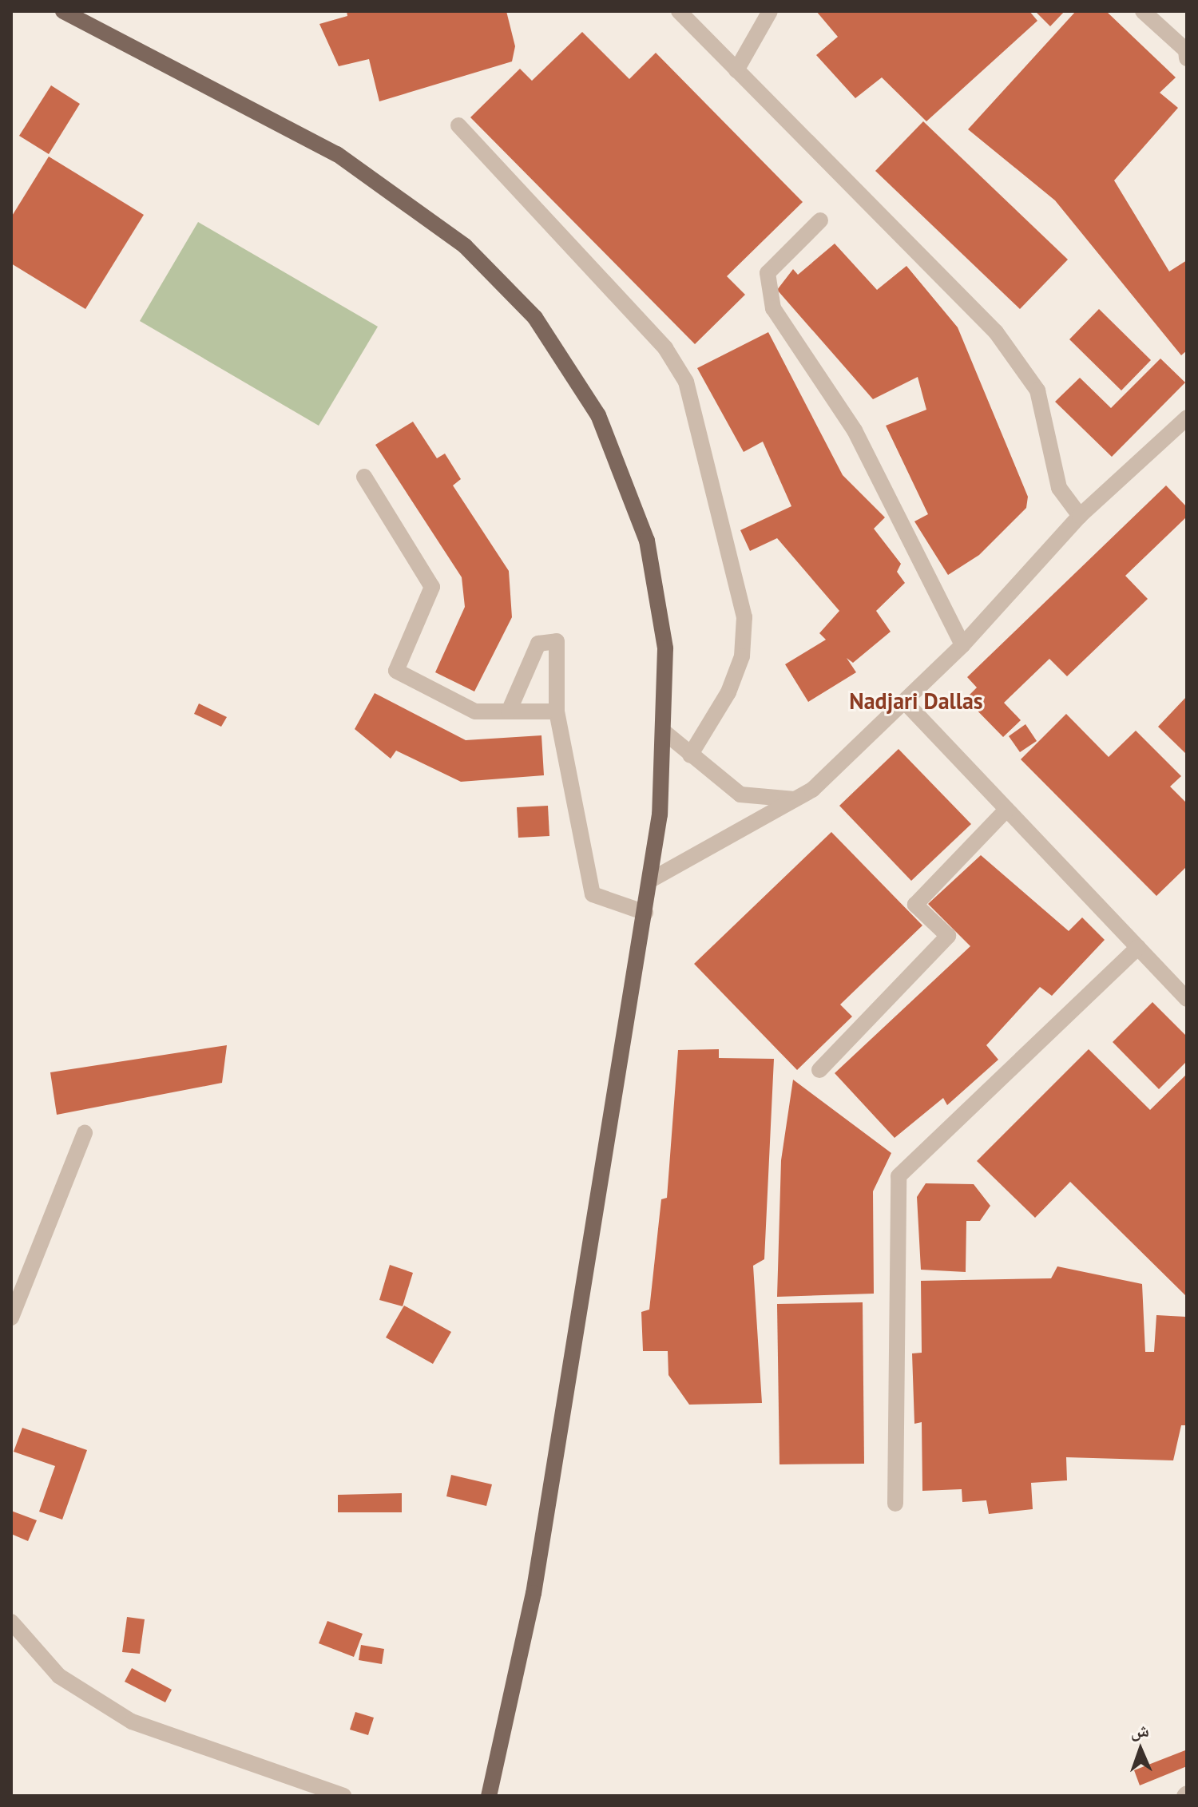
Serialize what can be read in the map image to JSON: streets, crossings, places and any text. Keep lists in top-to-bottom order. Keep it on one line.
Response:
{"districts":["Nadjari Dallas"],"north":"top"}
